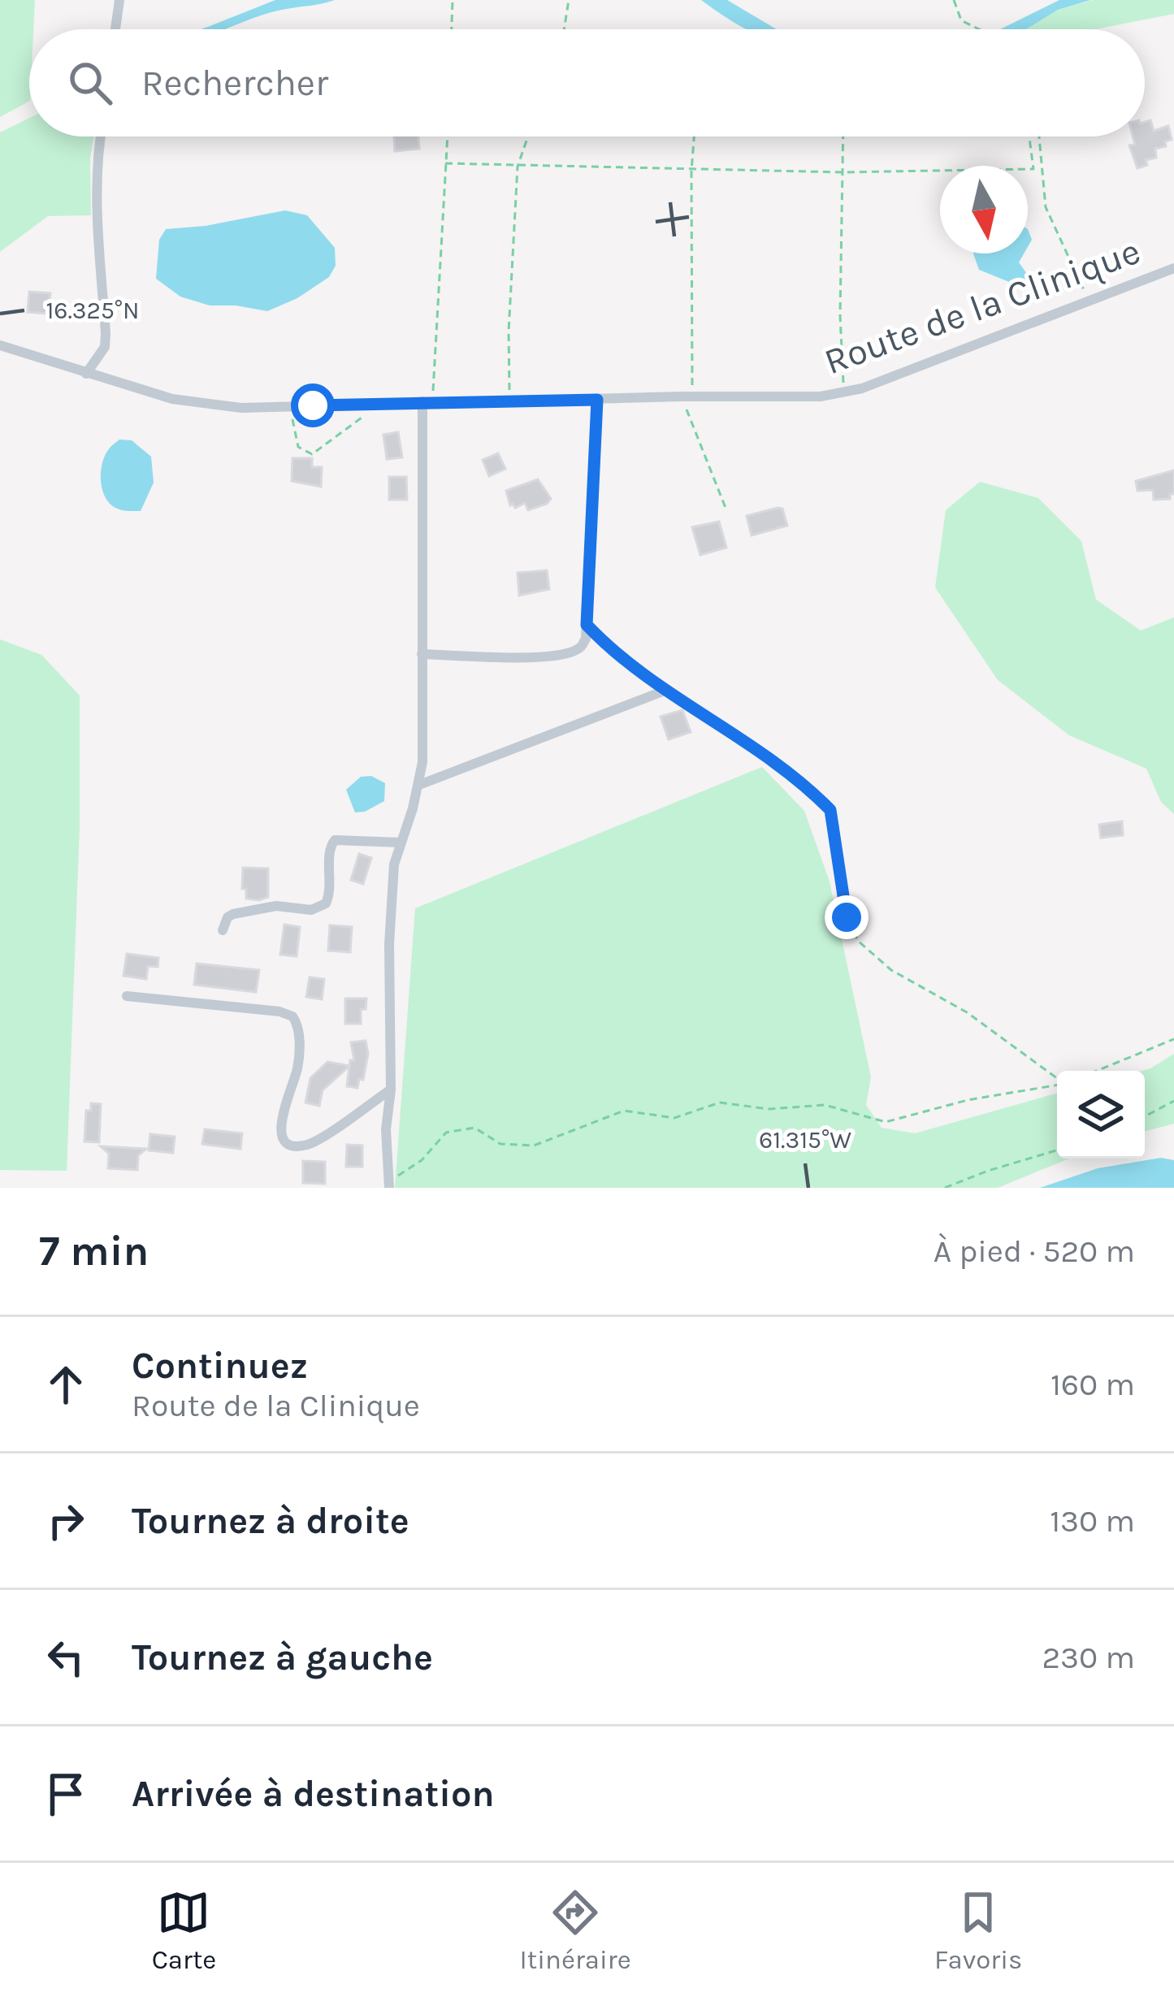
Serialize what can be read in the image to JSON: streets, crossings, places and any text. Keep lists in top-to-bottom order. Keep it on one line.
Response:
{"streets":{"street":["Route de la Clinique"]},"north":"bottom","page":{"search":"Rechercher","heading":["7 min","À pied · 520 m"],"list":[["Continuez","Route de la Clinique","160 m"],["Tournez à droite","130 m"],["Tournez à gauche","230 m"],"Arrivée à destination"],"nav":["Carte","Itinéraire","Favoris"]},"coordinates":["16.325°N","61.315°W"]}
